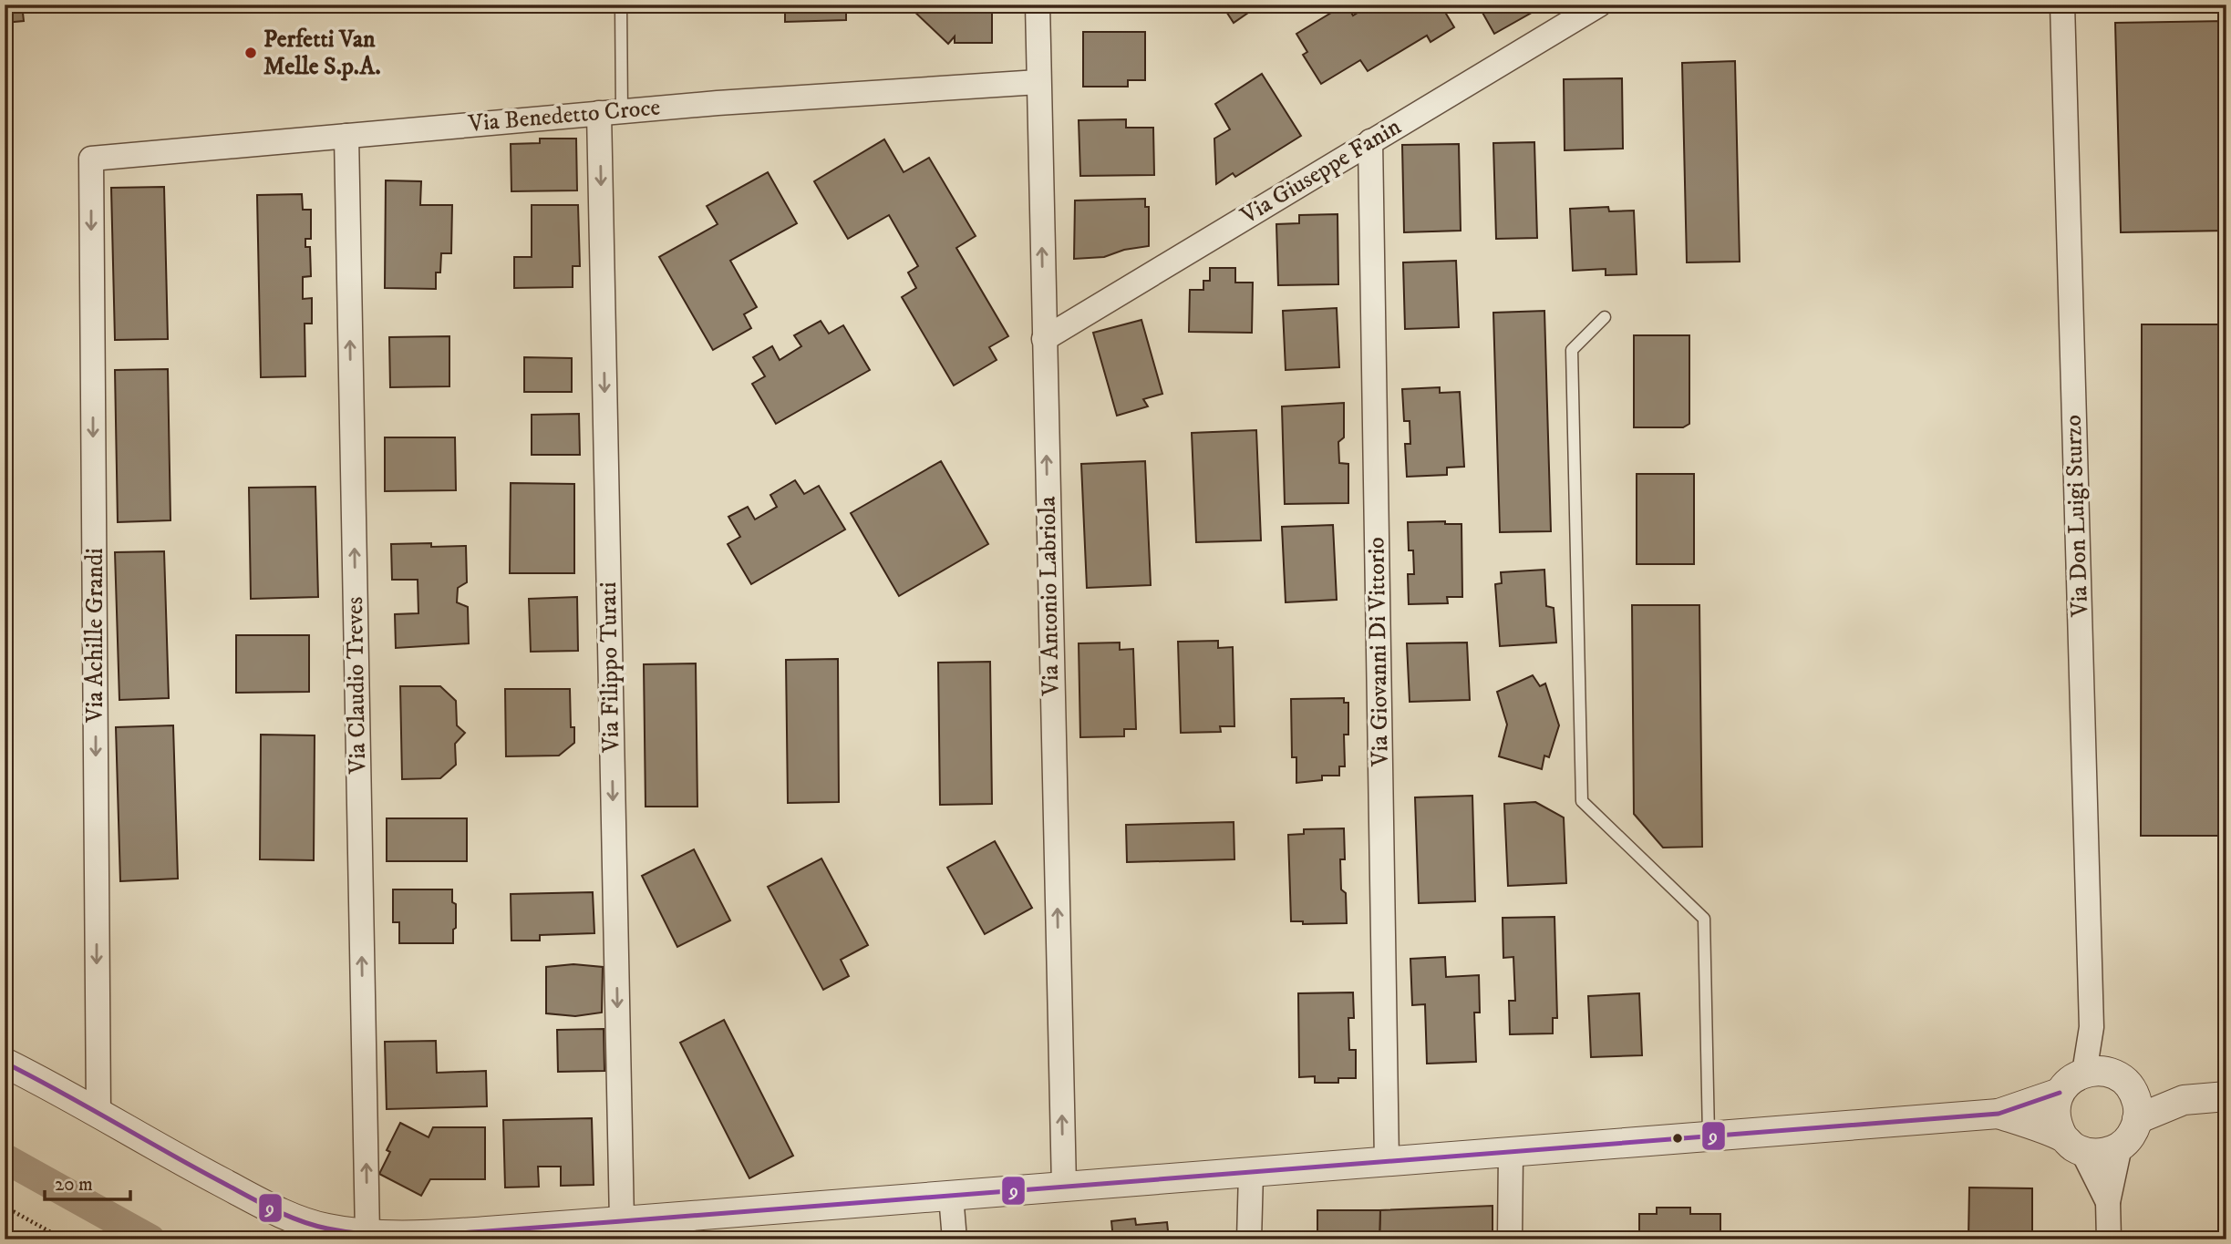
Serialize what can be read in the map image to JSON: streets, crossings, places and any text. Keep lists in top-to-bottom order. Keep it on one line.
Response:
{"streets":{"street":["Via Benedetto Croce","Via Giuseppe Fanin","Via Don Luigi Sturzo","Via Antonio Labriola","Via Achille Grandi","Via Giovanni Di Vittorio","Via Filippo Turati","Via Claudio Treves"]},"crossings":[["Via Benedetto Croce","Via Antonio Labriola"],["Via Benedetto Croce","Via Achille Grandi"],["Via Benedetto Croce","Via Filippo Turati"],["Via Benedetto Croce","Via Claudio Treves"],["Via Giuseppe Fanin","Via Antonio Labriola"],["Via Giuseppe Fanin","Via Giovanni Di Vittorio"]],"one_way":["Via Antonio Labriola","Via Achille Grandi","Via Filippo Turati","Via Claudio Treves"],"places":["Perfetti Van Melle S.p.A."],"lines":["transit line 9"],"scale_bar":"20 m"}
